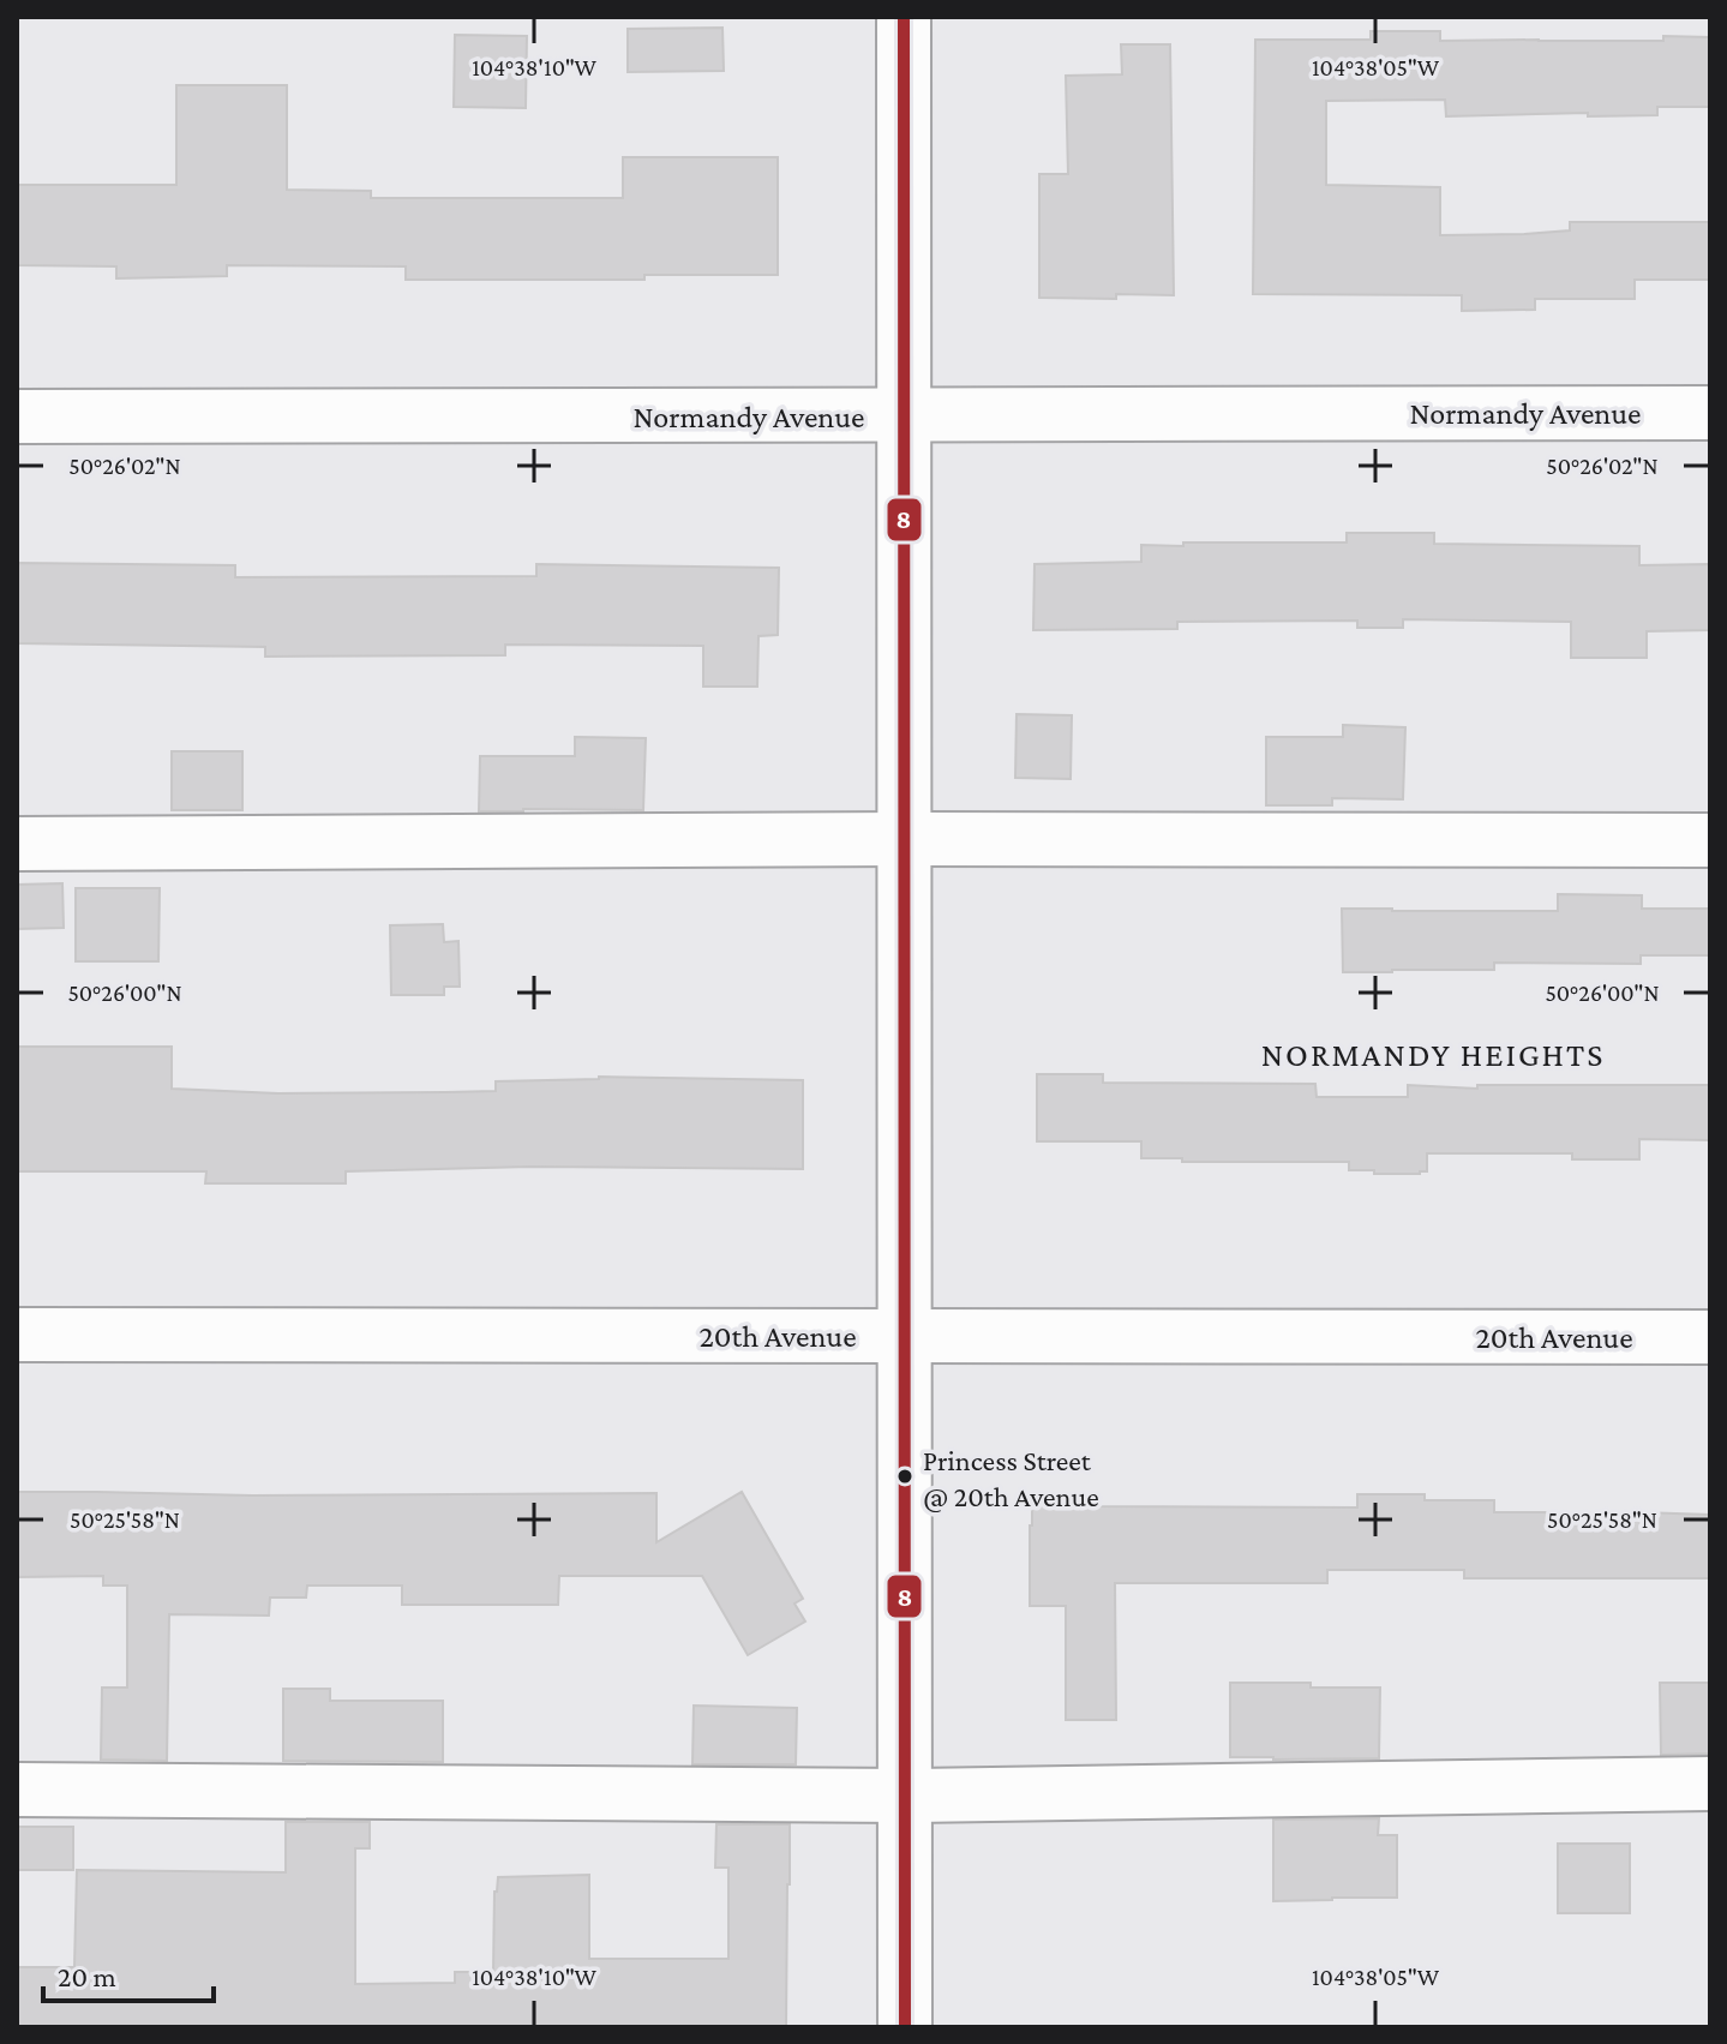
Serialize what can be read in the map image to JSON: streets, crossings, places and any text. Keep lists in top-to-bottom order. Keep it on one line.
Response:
{"streets":{"street":["Normandy Avenue","20th Avenue"]},"districts":["NORMANDY HEIGHTS"],"places":["Princess Street @ 20th Avenue"],"lines":["transit line 8"],"scale_bar":"20 m","coordinates":["104°38'10\"W","104°38'05\"W","50°26'02\"N","50°26'00\"N","50°25'58\"N"]}
